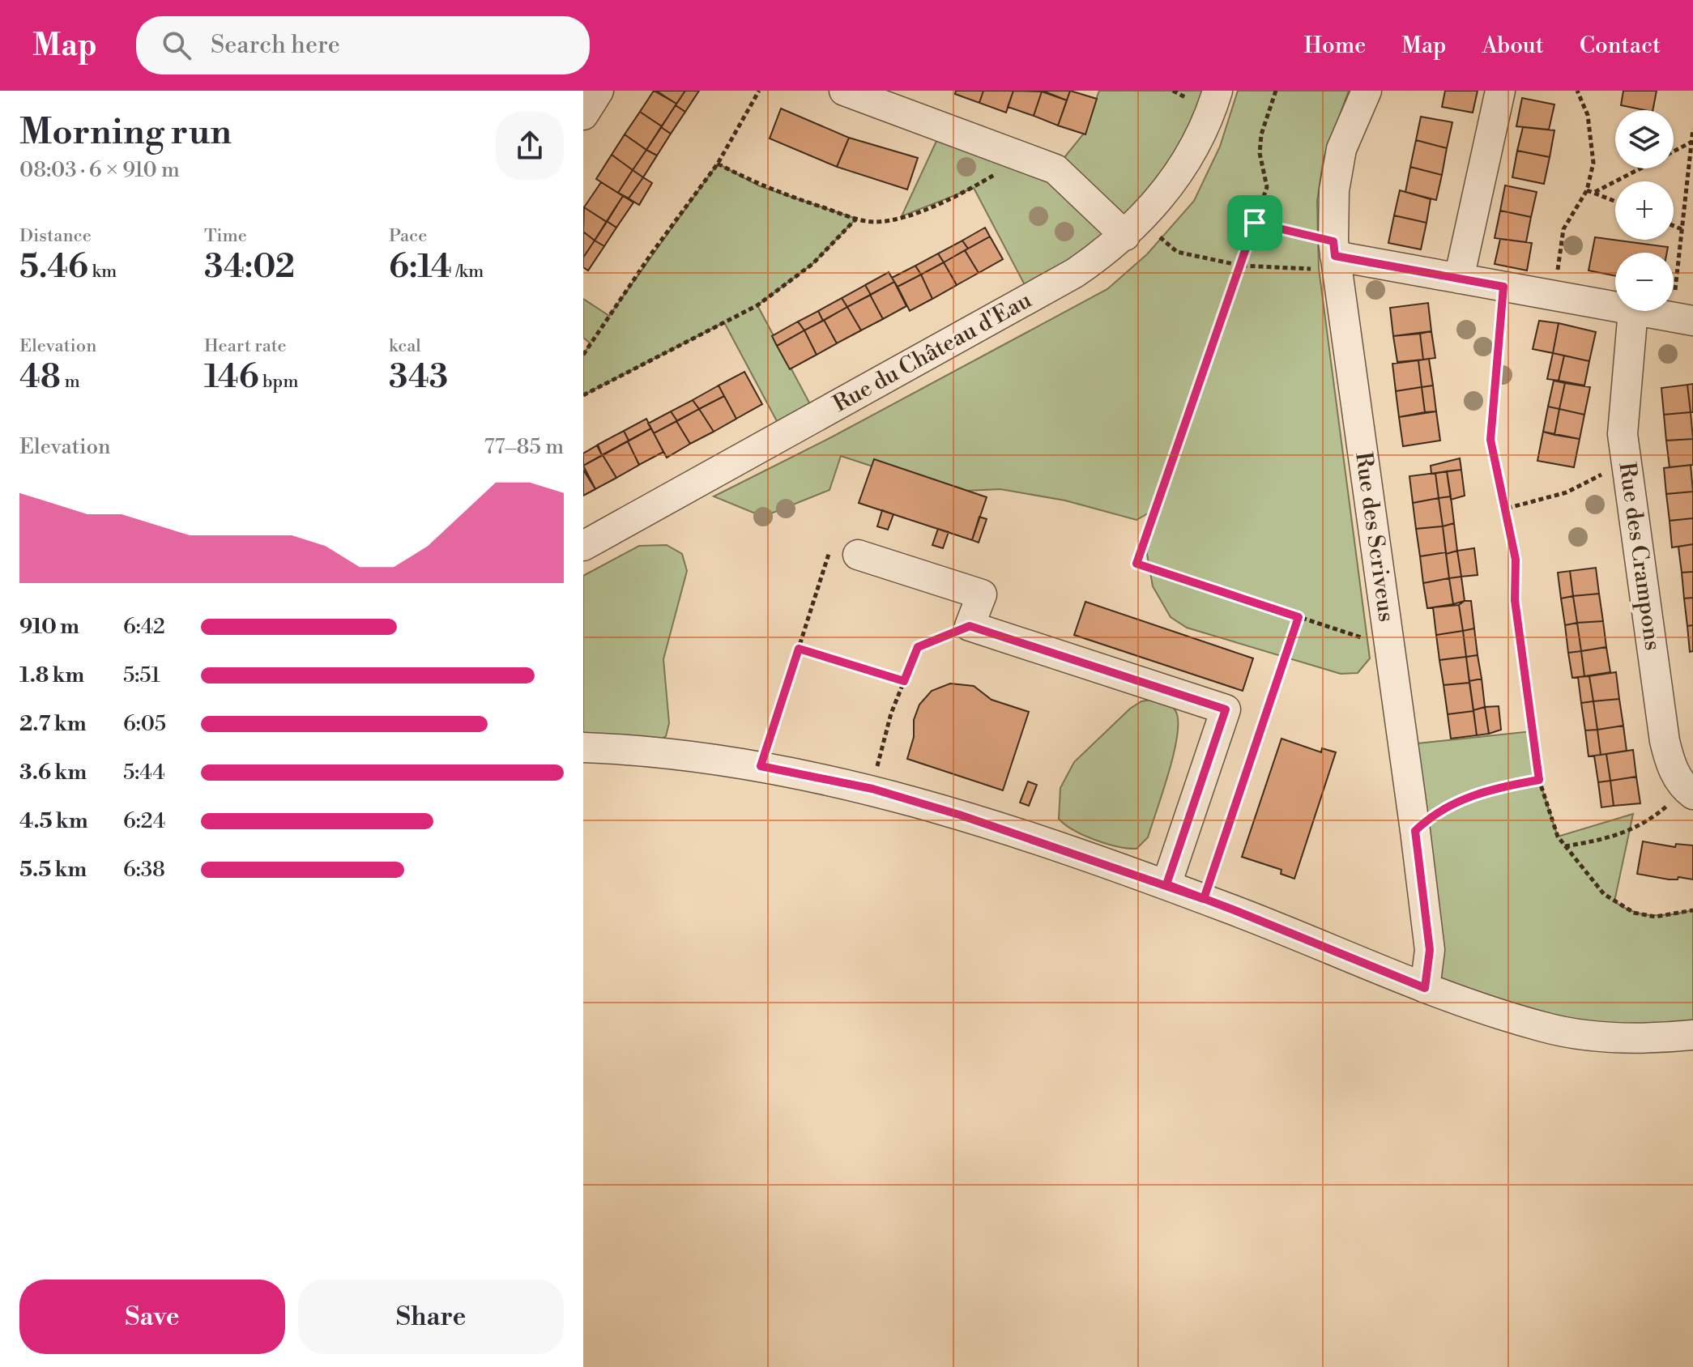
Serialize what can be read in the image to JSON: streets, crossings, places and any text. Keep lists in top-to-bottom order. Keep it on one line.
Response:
{"streets":{"street":["Rue du Château d'Eau","Rue des Scriveus","Rue des Crampons"]},"page":{"header":"Map","search":"Search here","nav":["Home","Map","About","Contact"],"heading":["Morning run","08:03 · 6 × 910 m"],"map_buttons":["+","−"],"stats":[["Distance","5.46 km"],["Time","34:02"],["Pace","6:14 /km"],["Elevation","48 m"],["Heart rate","146 bpm"],["kcal","343"]],"chart":["Elevation","77–85 m"],"list":[{"name":"910 m","note":"6:42"},{"name":"1.8 km","note":"5:51"},{"name":"2.7 km","note":"6:05"},{"name":"3.6 km","note":"5:44"},{"name":"4.5 km","note":"6:24"},{"name":"5.5 km","note":"6:38"}],"buttons":["Save","Share"]}}
